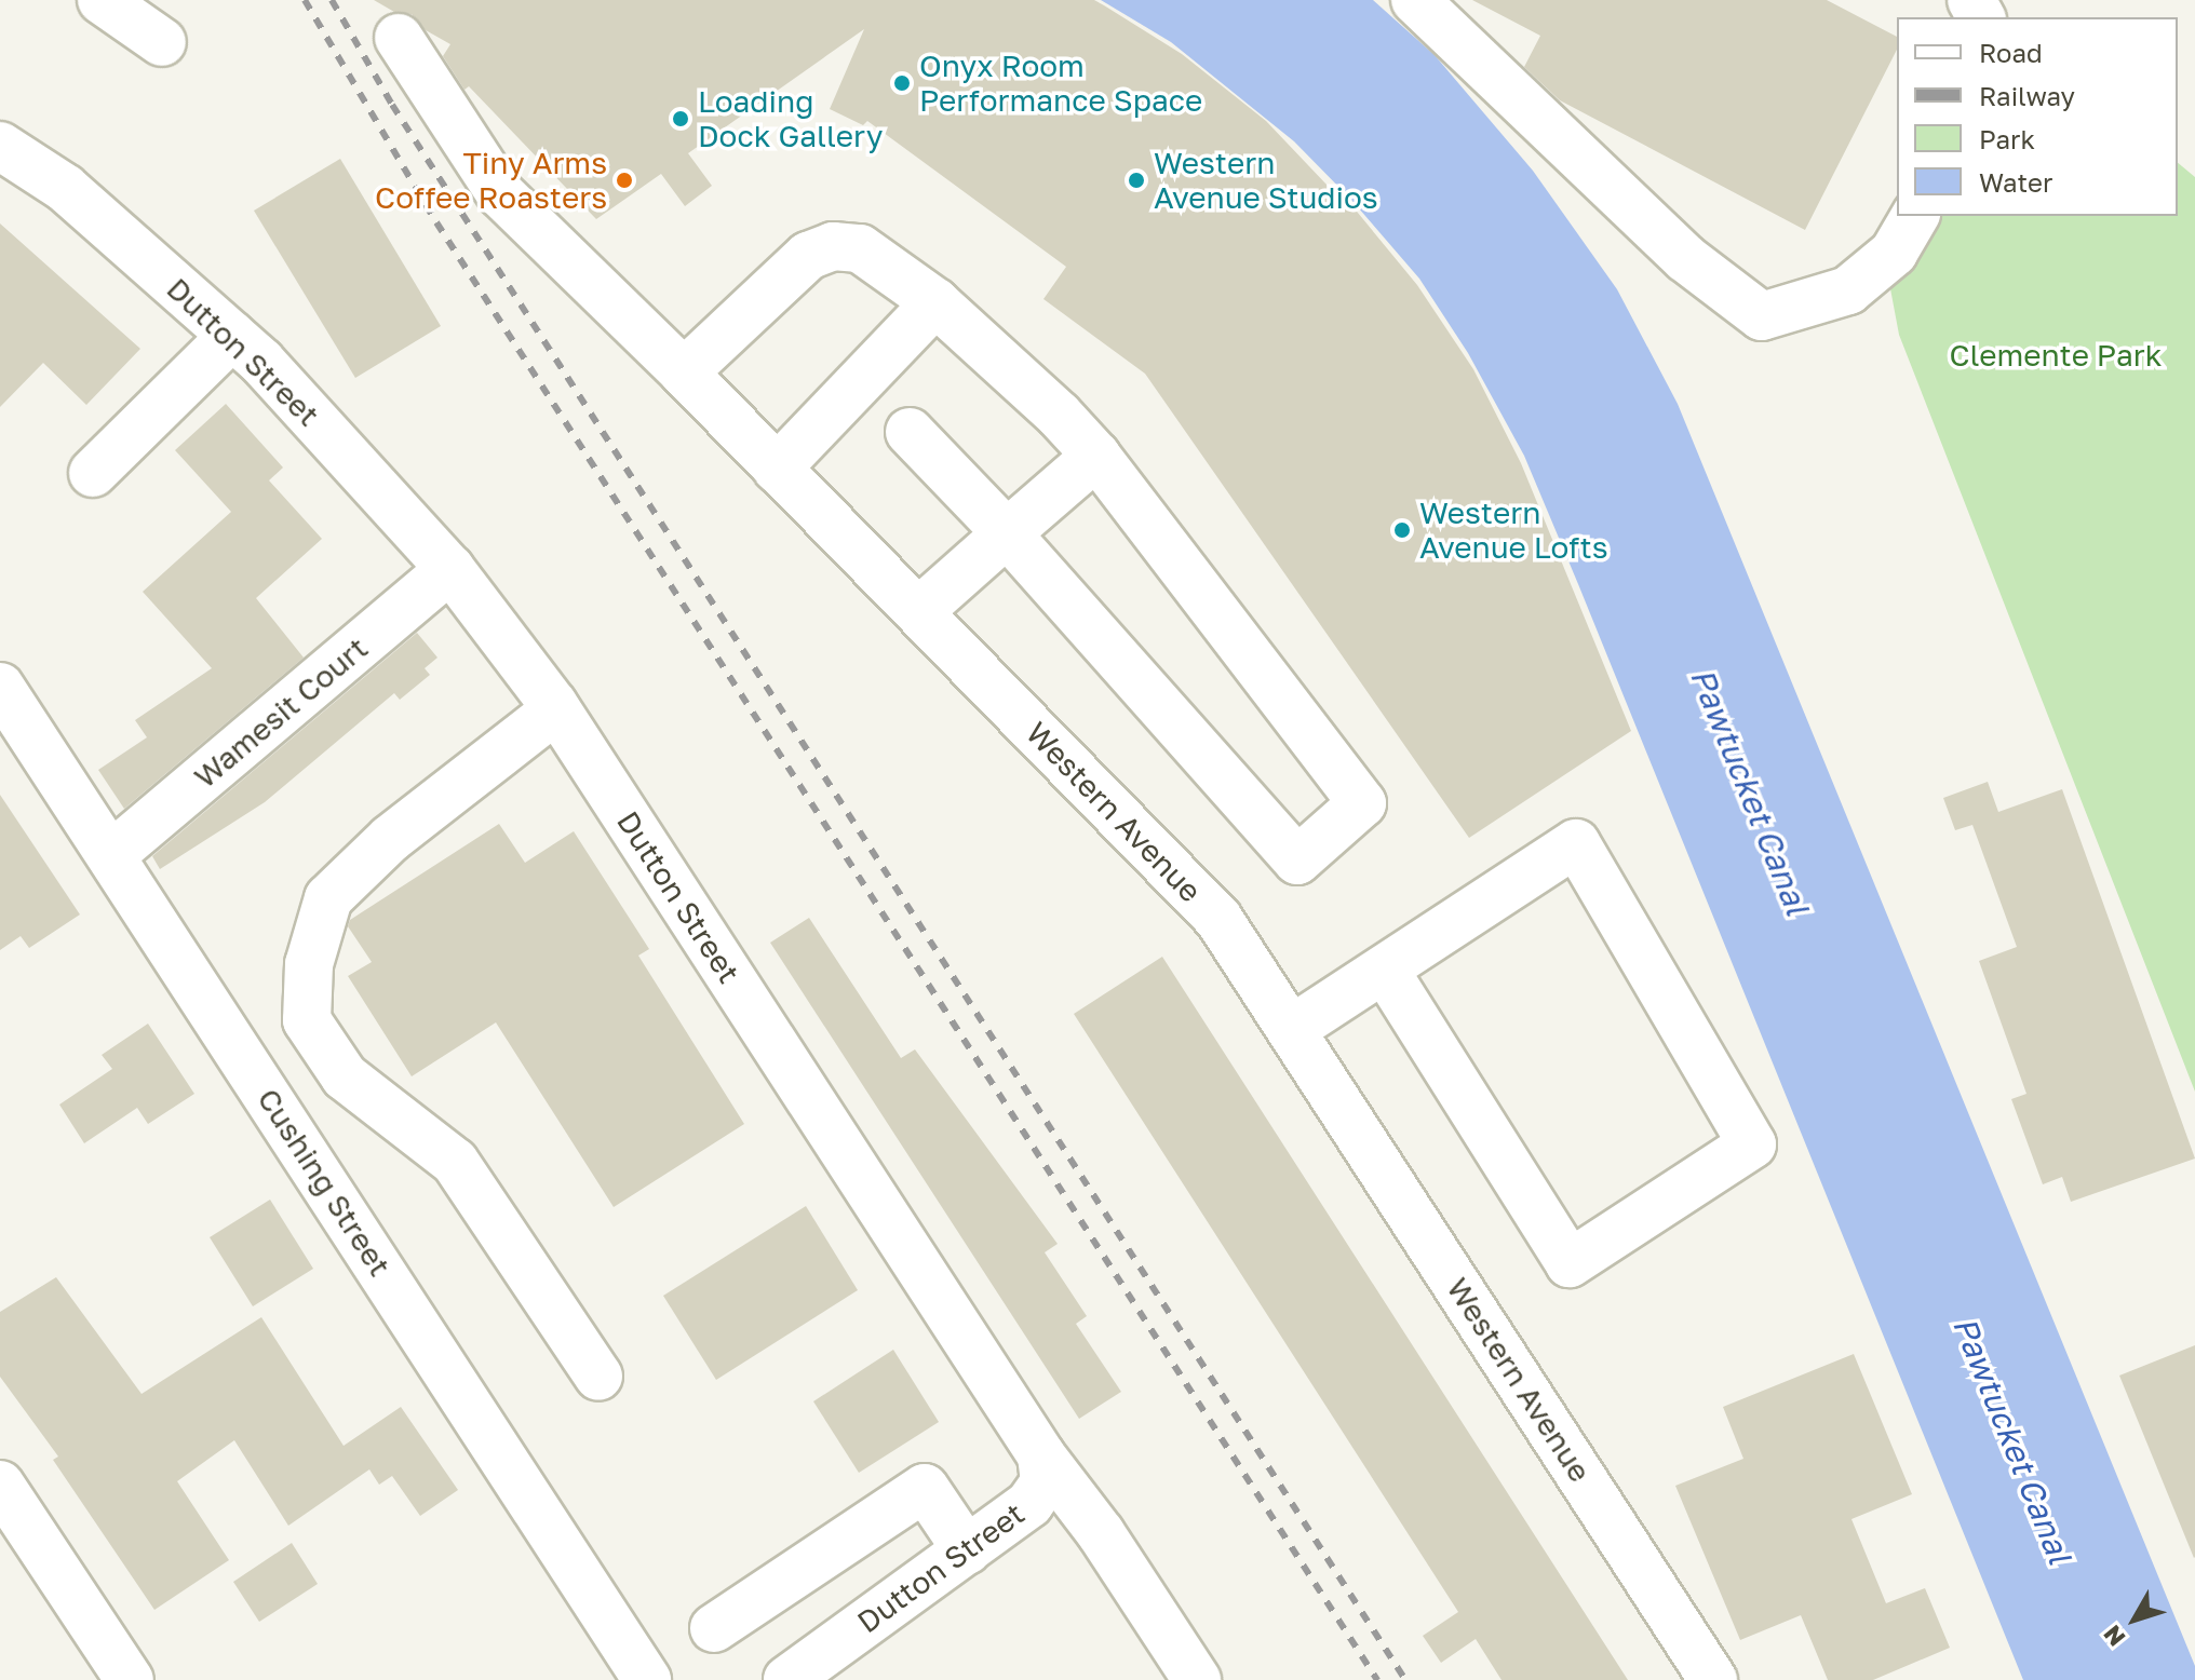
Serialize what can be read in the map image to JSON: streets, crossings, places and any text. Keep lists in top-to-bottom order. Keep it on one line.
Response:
{"streets":{"street":["Dutton Street","Wamesit Court","Western Avenue","Cushing Street"]},"crossings":[["Dutton Street","Wamesit Court"],["Wamesit Court","Cushing Street"]],"water":["Pawtucket Canal"],"parks":["Clemente Park"],"places":["Onyx Room Performance Space","Loading Dock Gallery","Tiny Arms Coffee Roasters","Western Avenue Studios","Western Avenue Lofts"],"legend":["Road","Railway","Park","Water"],"north":"bottom left"}
